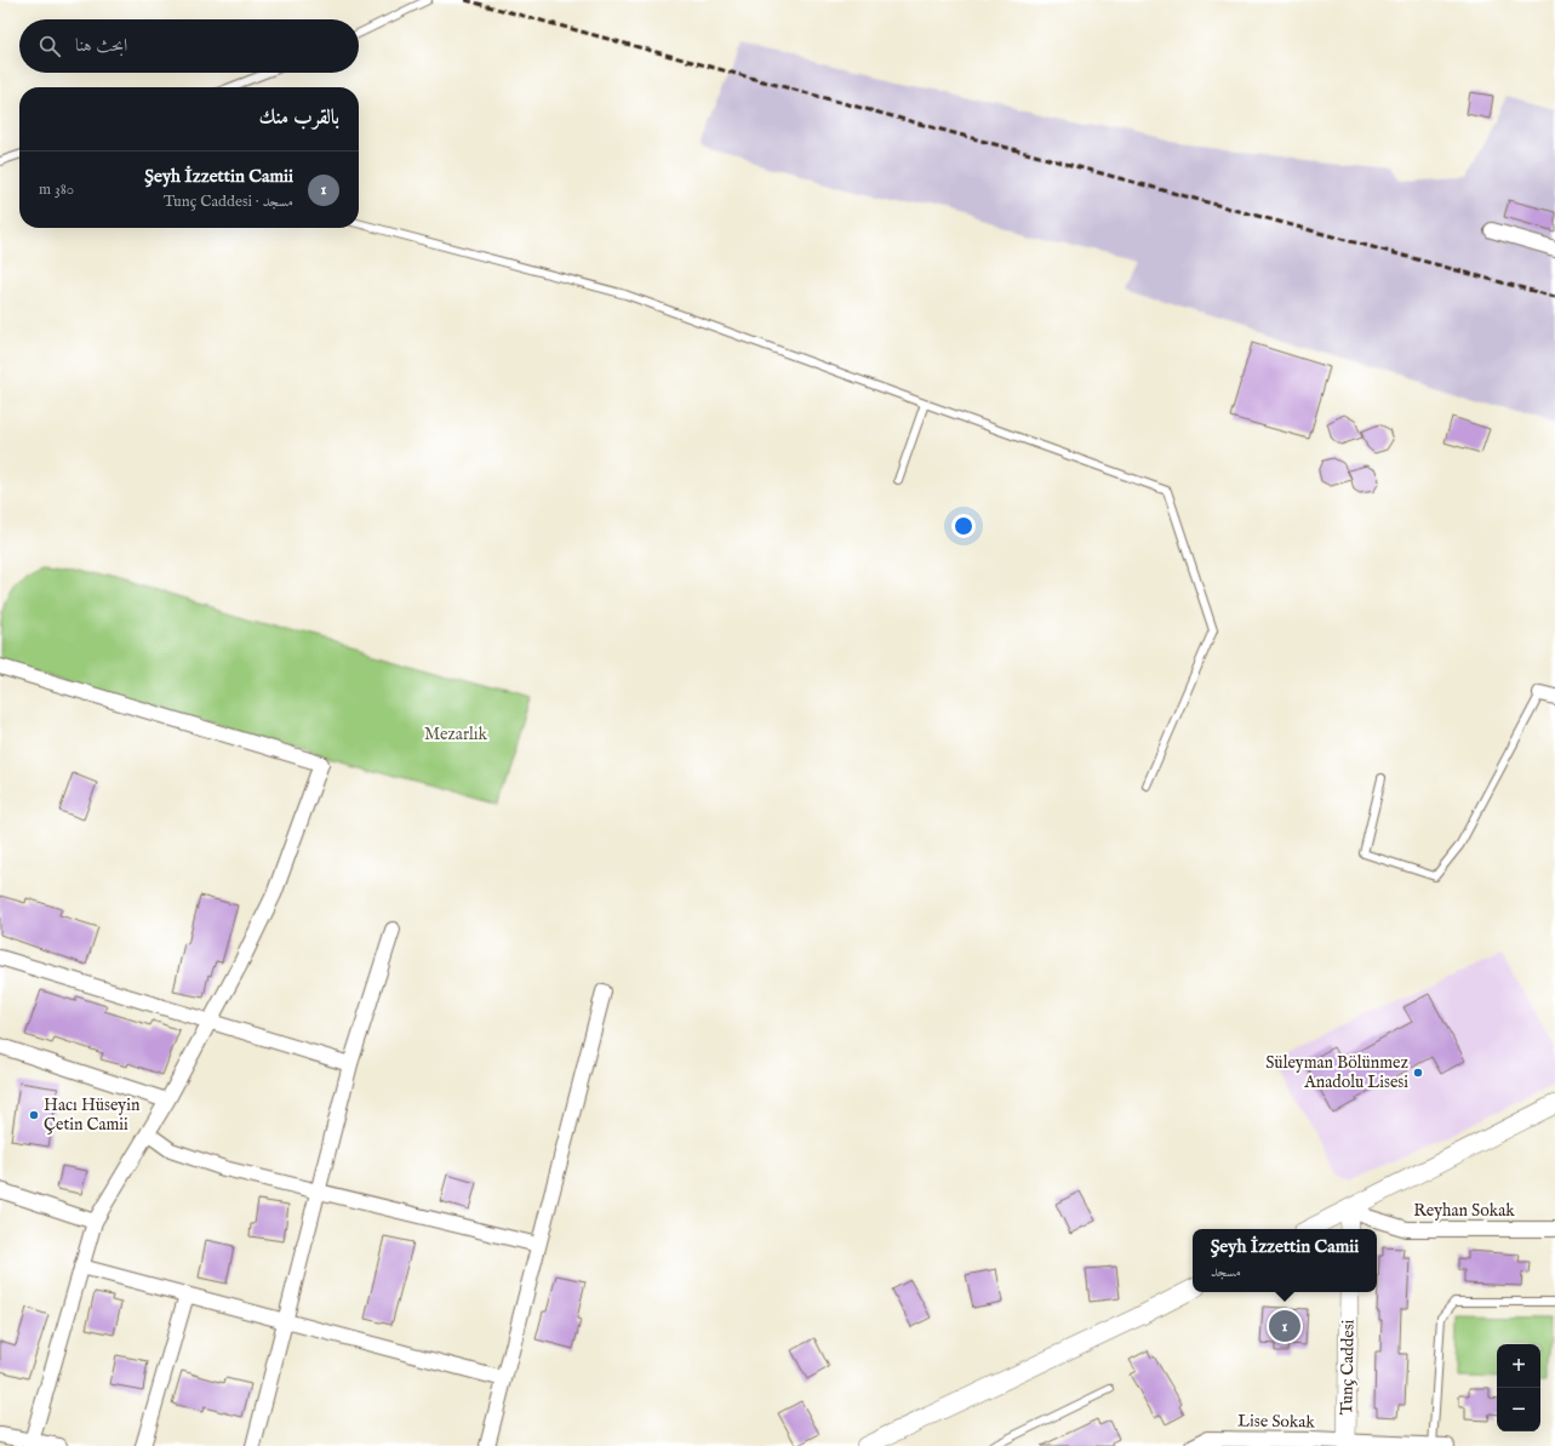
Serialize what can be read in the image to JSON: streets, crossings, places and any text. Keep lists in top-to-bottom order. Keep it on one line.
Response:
{"streets":{"street":["Reyhan Sokak","Tunç Caddesi","Lise Sokak"]},"crossings":[["Tunç Caddesi","Lise Sokak"]],"parks":["Mezarlık"],"places":["Süleyman Bölünmez Anadolu Lisesi","Hacı Hüseyin Çetin Camii"],"page":{"search":"ابحث هنا","heading":"بالقرب منك","list":[{"mark":"1","name":"Şeyh İzzettin Camii","note":"مسجد · Tunç Caddesi","value":"380 m"}],"popup":["Şeyh İzzettin Camii","مسجد"],"pins":"1","map_buttons":["+","−"]}}
